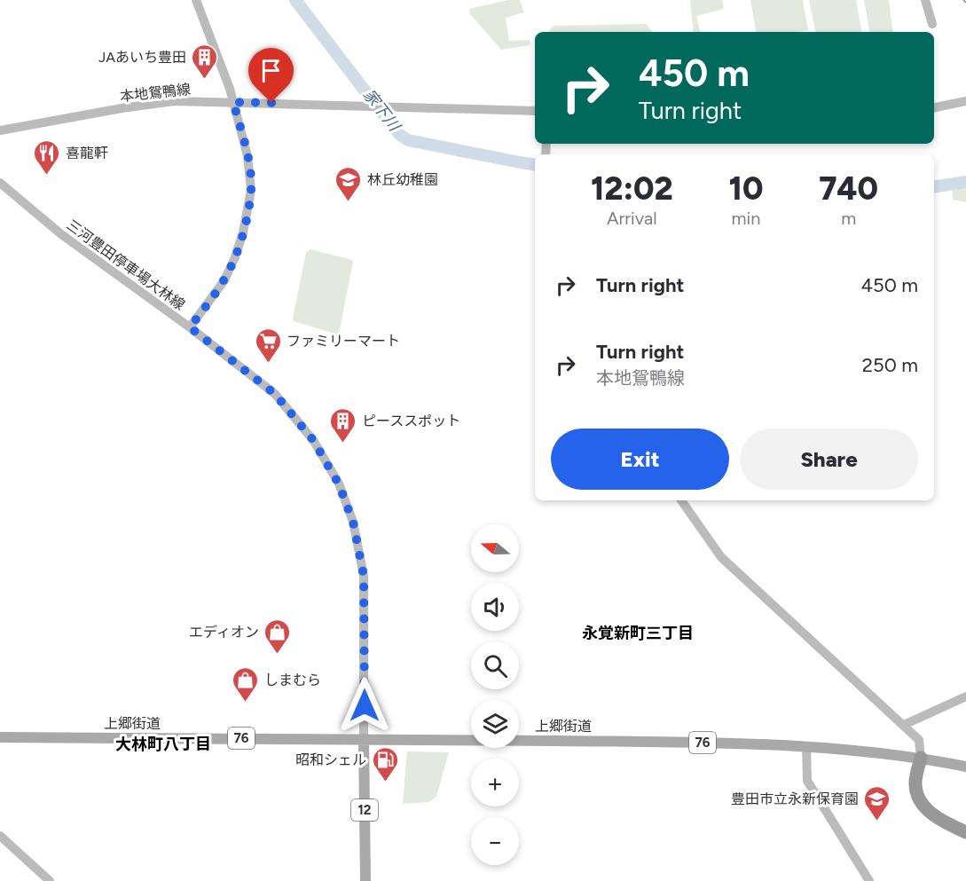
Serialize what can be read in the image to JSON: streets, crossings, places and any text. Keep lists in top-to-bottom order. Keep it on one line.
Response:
{"streets":{"main road":["本地鴛鴨線","三河豊田停車場大林線","上郷街道","76","12"]},"crossings":[["三河豊田停車場大林線","上郷街道"],["三河豊田停車場大林線","12"],["上郷街道","12"]],"districts":["永覚新町三丁目","大林町八丁目"],"water":["家下川"],"places":{"building":["JAあいち豊田","ピーススポット"],"restaurant":["喜龍軒"],"school or university":["林丘幼稚園","豊田市立永新保育園"],"supermarket":["ファミリーマート"],"shop":["エディオン","しまむら"],"fuel station":["昭和シェル"]},"north":"left","page":{"turn":["450 m","Turn right"],"eta":["12:02","Arrival","10","min","740","m"],"list":[{"name":"Turn right","value":"450 m"},{"name":"Turn right","note":"本地鴛鴨線","value":"250 m"}],"buttons":["Exit","Share"],"map_buttons":["+","−"]}}
